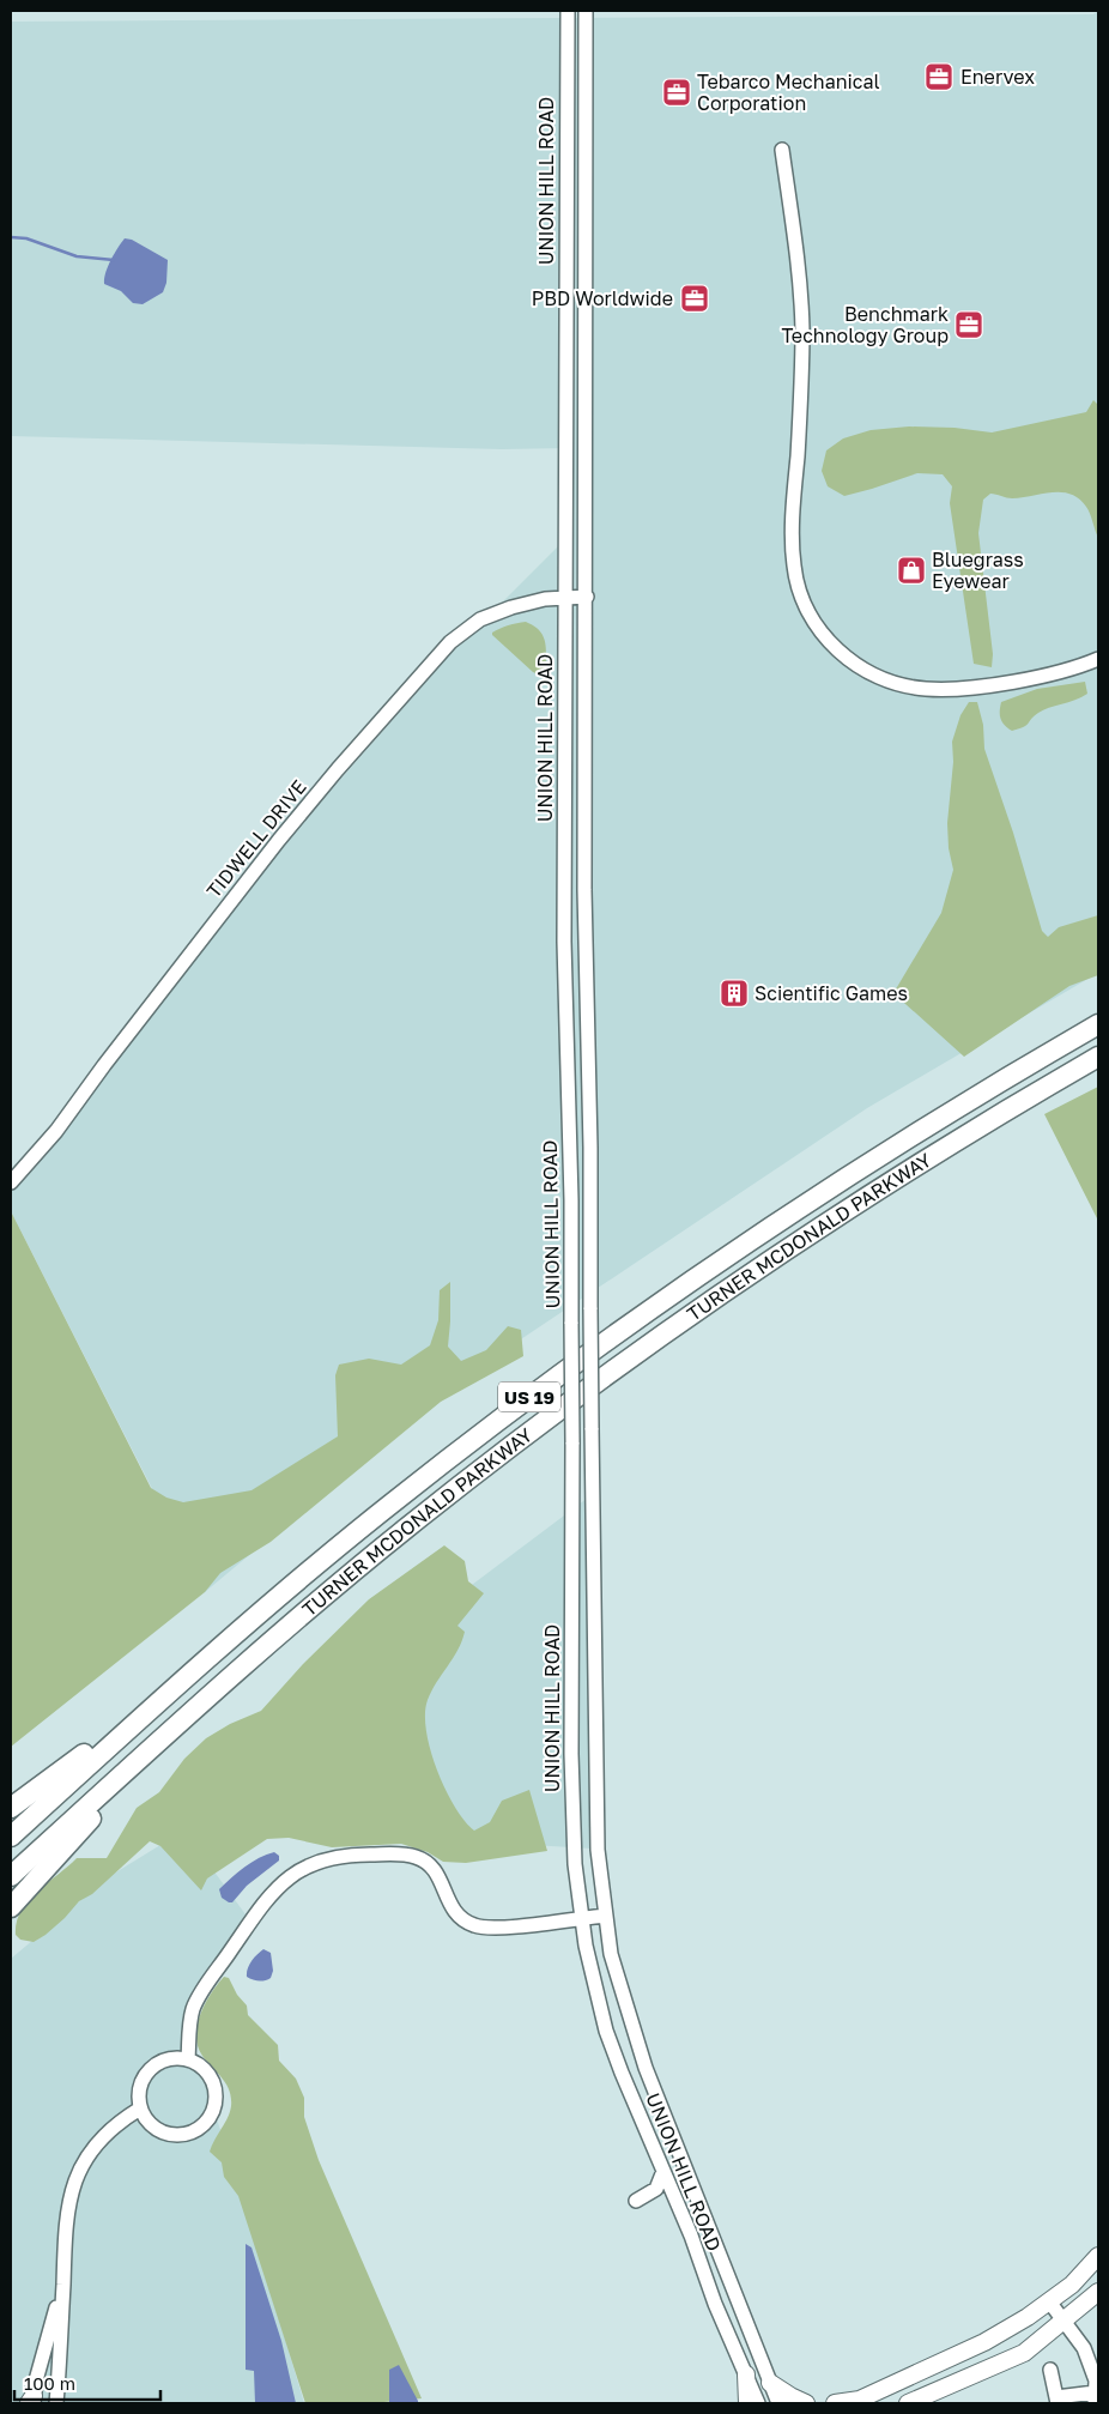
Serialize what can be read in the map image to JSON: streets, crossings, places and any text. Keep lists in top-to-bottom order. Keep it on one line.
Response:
{"streets":{"highway":["TURNER MCDONALD PARKWAY","US 19"],"street":["UNION HILL ROAD","TIDWELL DRIVE"]},"crossings":[["UNION HILL ROAD","TIDWELL DRIVE"]],"places":{"office":["Enervex","Tebarco Mechanical Corporation","PBD Worldwide","Benchmark Technology Group"],"shop":["Bluegrass Eyewear"],"building":["Scientific Games"]},"scale_bar":"100 m"}
